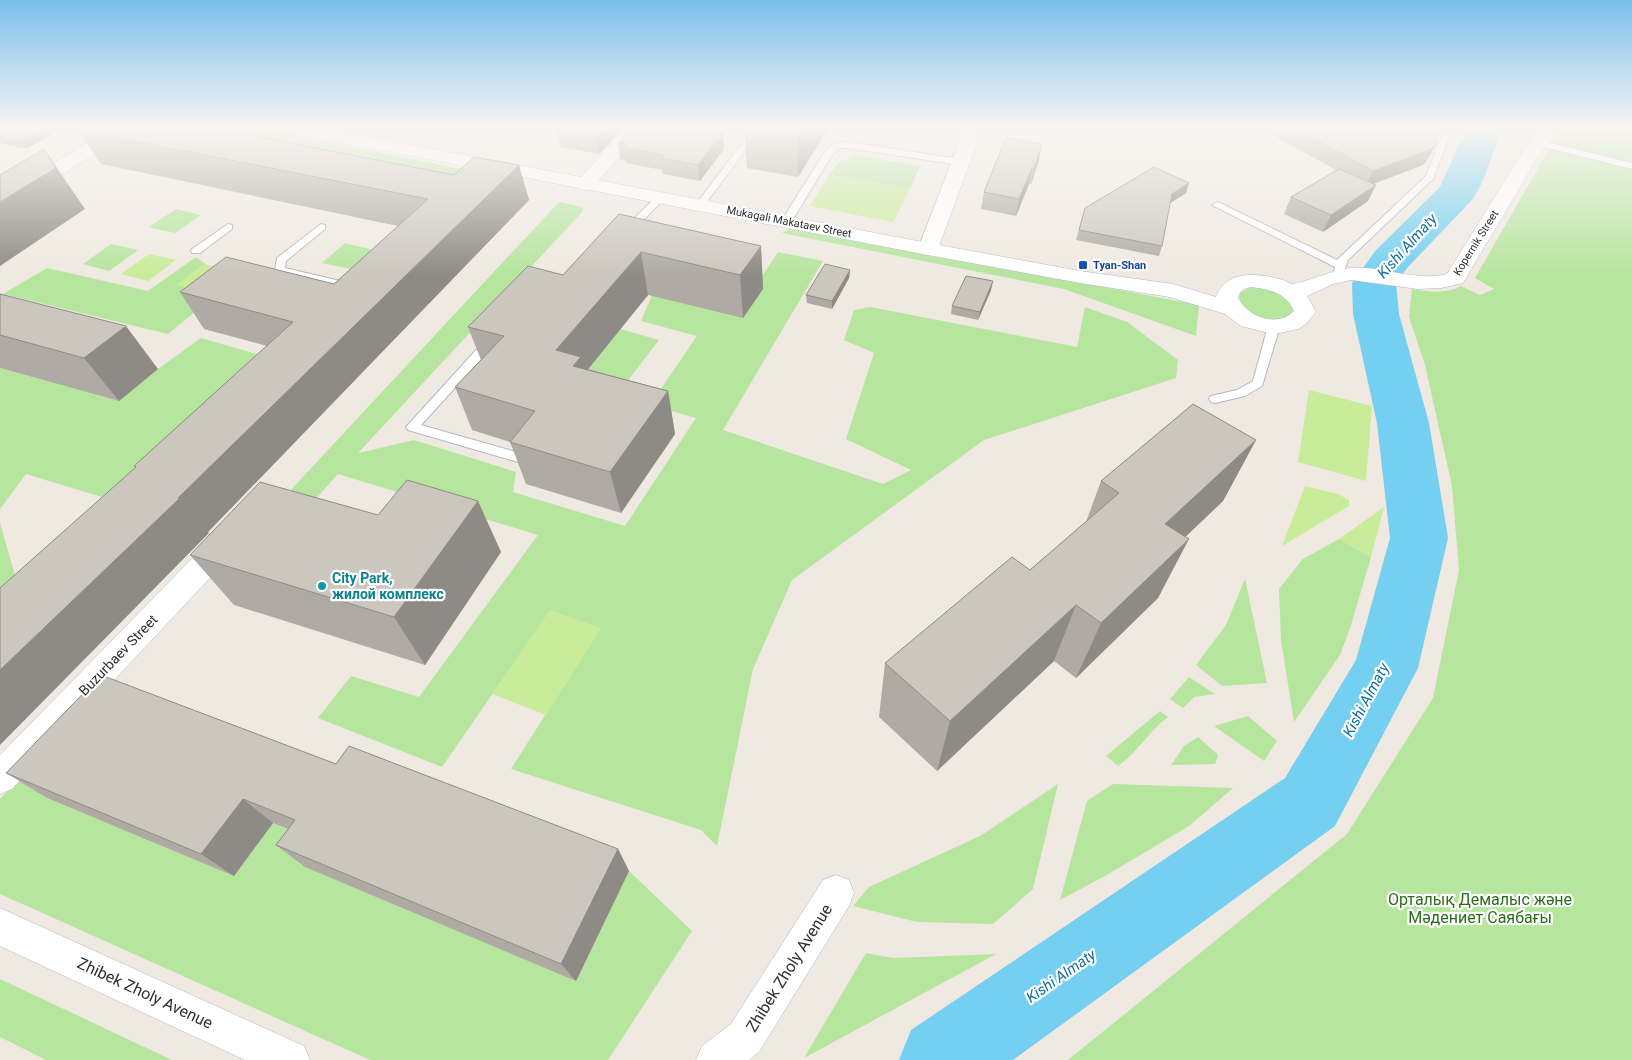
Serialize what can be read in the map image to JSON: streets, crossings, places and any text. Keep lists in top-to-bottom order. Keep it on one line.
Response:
{"streets":{"street":["Mukagali Makataev Street","Kopernik Street","Buzurbaev Street","Zhibek Zholy Avenue"]},"water":["Kіshі Almaty"],"parks":["Орталық Демалыс және Мәдениет Саябағы"],"places":{"transit":["Tyan-Shan"],"other":["City Park, жилой комплекс"]}}
